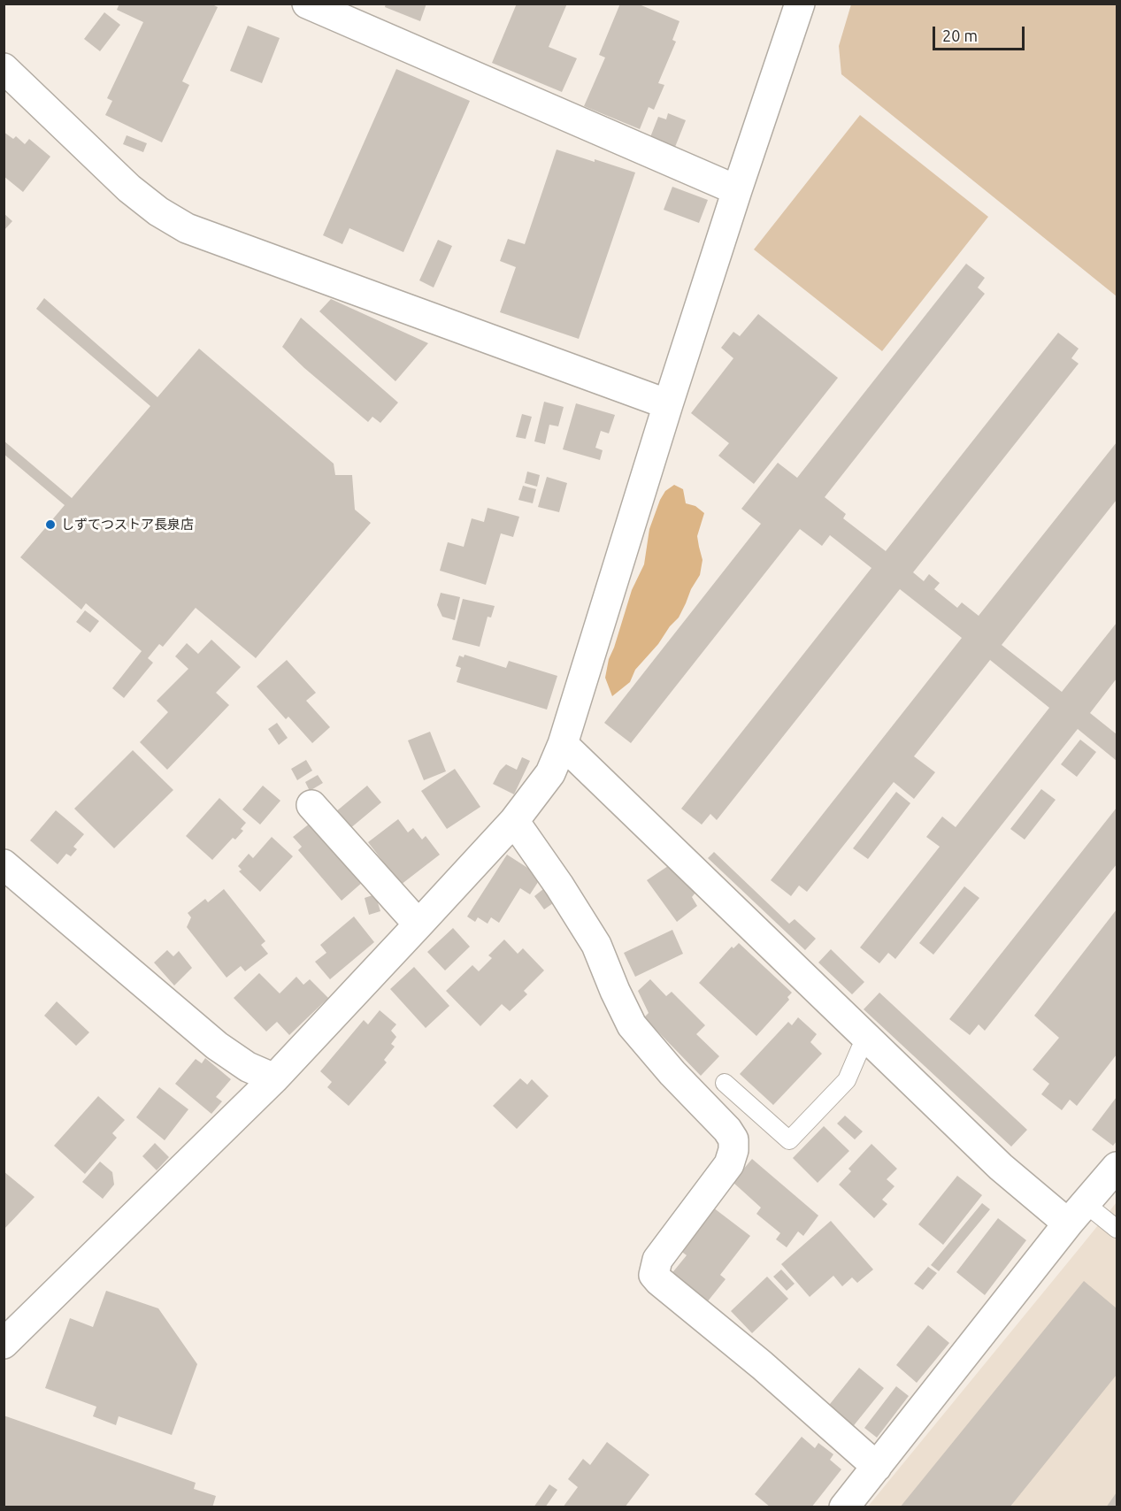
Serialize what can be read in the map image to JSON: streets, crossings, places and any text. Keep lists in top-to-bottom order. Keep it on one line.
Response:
{"places":["しずてつストア長泉店"],"scale_bar":"20 m"}
